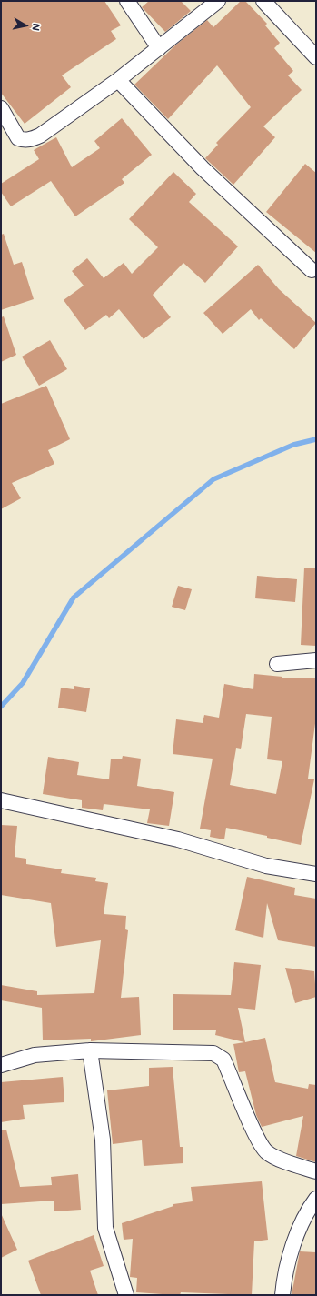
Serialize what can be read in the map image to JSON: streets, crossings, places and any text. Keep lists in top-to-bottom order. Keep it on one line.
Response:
{"north":"right"}
